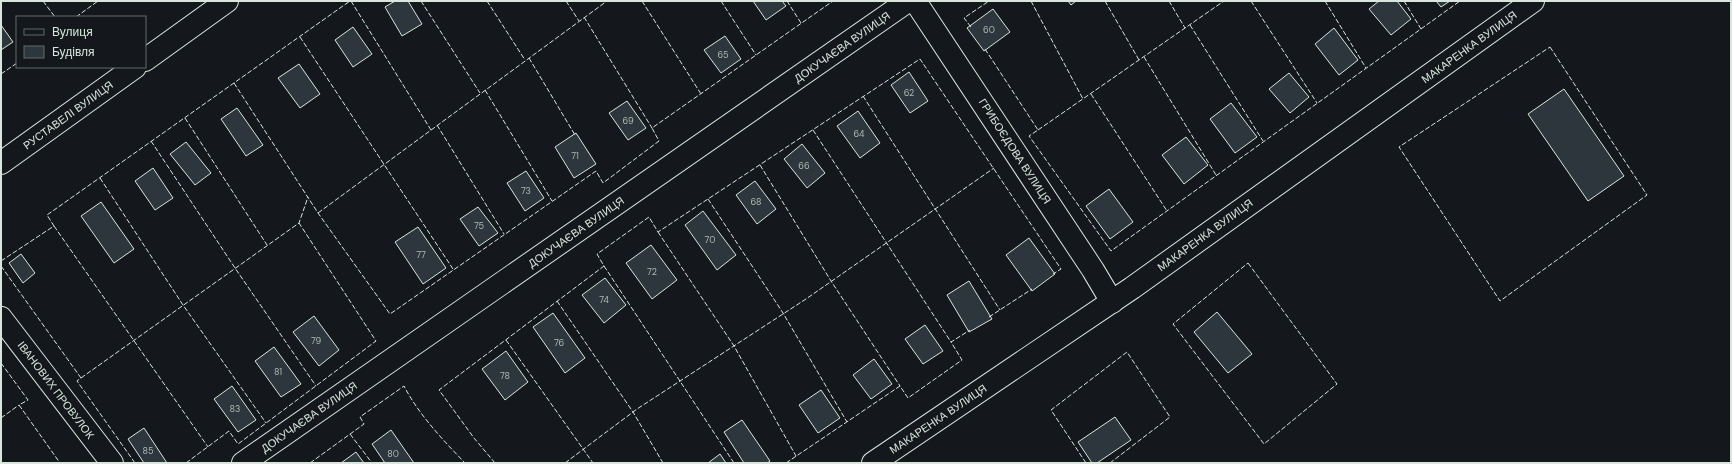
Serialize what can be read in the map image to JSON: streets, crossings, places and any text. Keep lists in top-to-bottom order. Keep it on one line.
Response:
{"streets":{"street":["ДОКУЧАЄВА ВУЛИЦЯ","МАКАРЕНКА ВУЛИЦЯ","РУСТАВЕЛІ ВУЛИЦЯ","ГРИБОЄДОВА ВУЛИЦЯ","ІВАНОВИХ ПРОВУЛОК"]},"crossings":[["МАКАРЕНКА ВУЛИЦЯ","ГРИБОЄДОВА ВУЛИЦЯ"]],"house_numbers":["60","65","62","69","64","71","66","73","68","75","70","77","72","74","79","76","81","78","83","85","80"],"legend":["Вулиця","Будівля"]}
